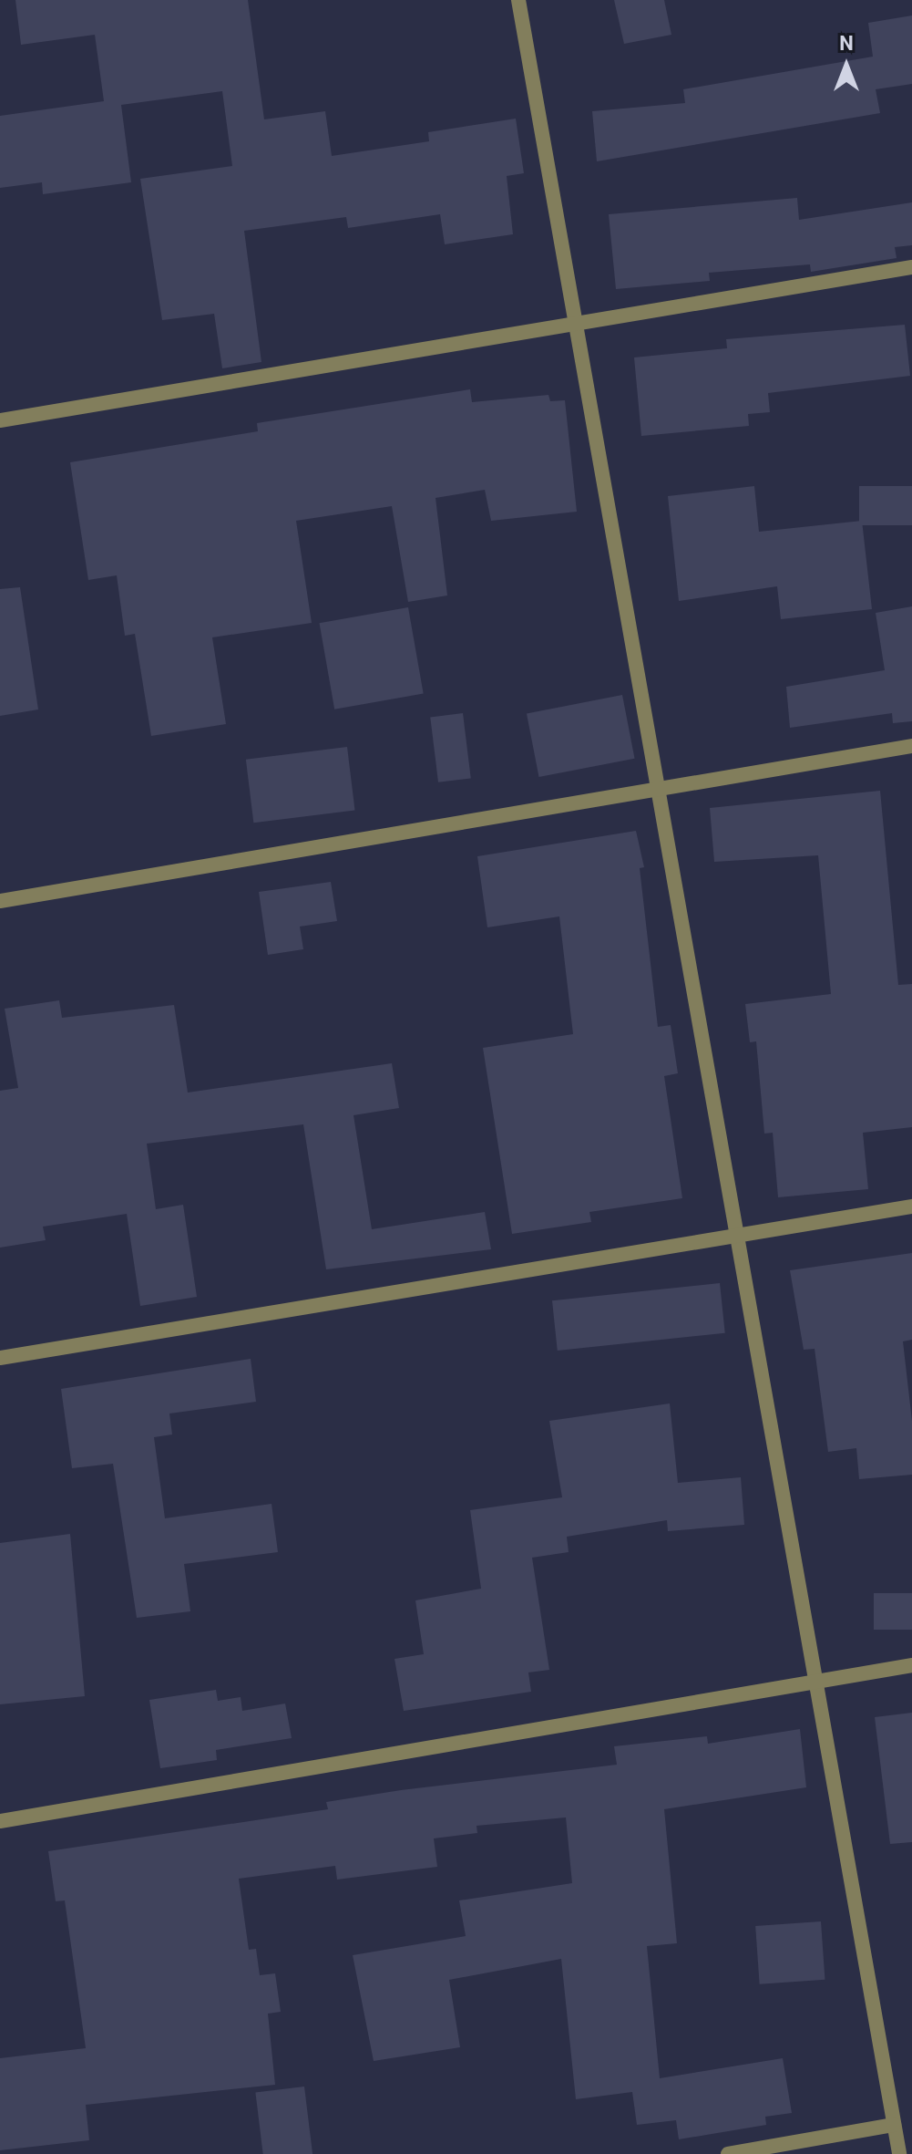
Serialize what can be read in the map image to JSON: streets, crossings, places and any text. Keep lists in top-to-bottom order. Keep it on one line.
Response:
{"north":"top"}
